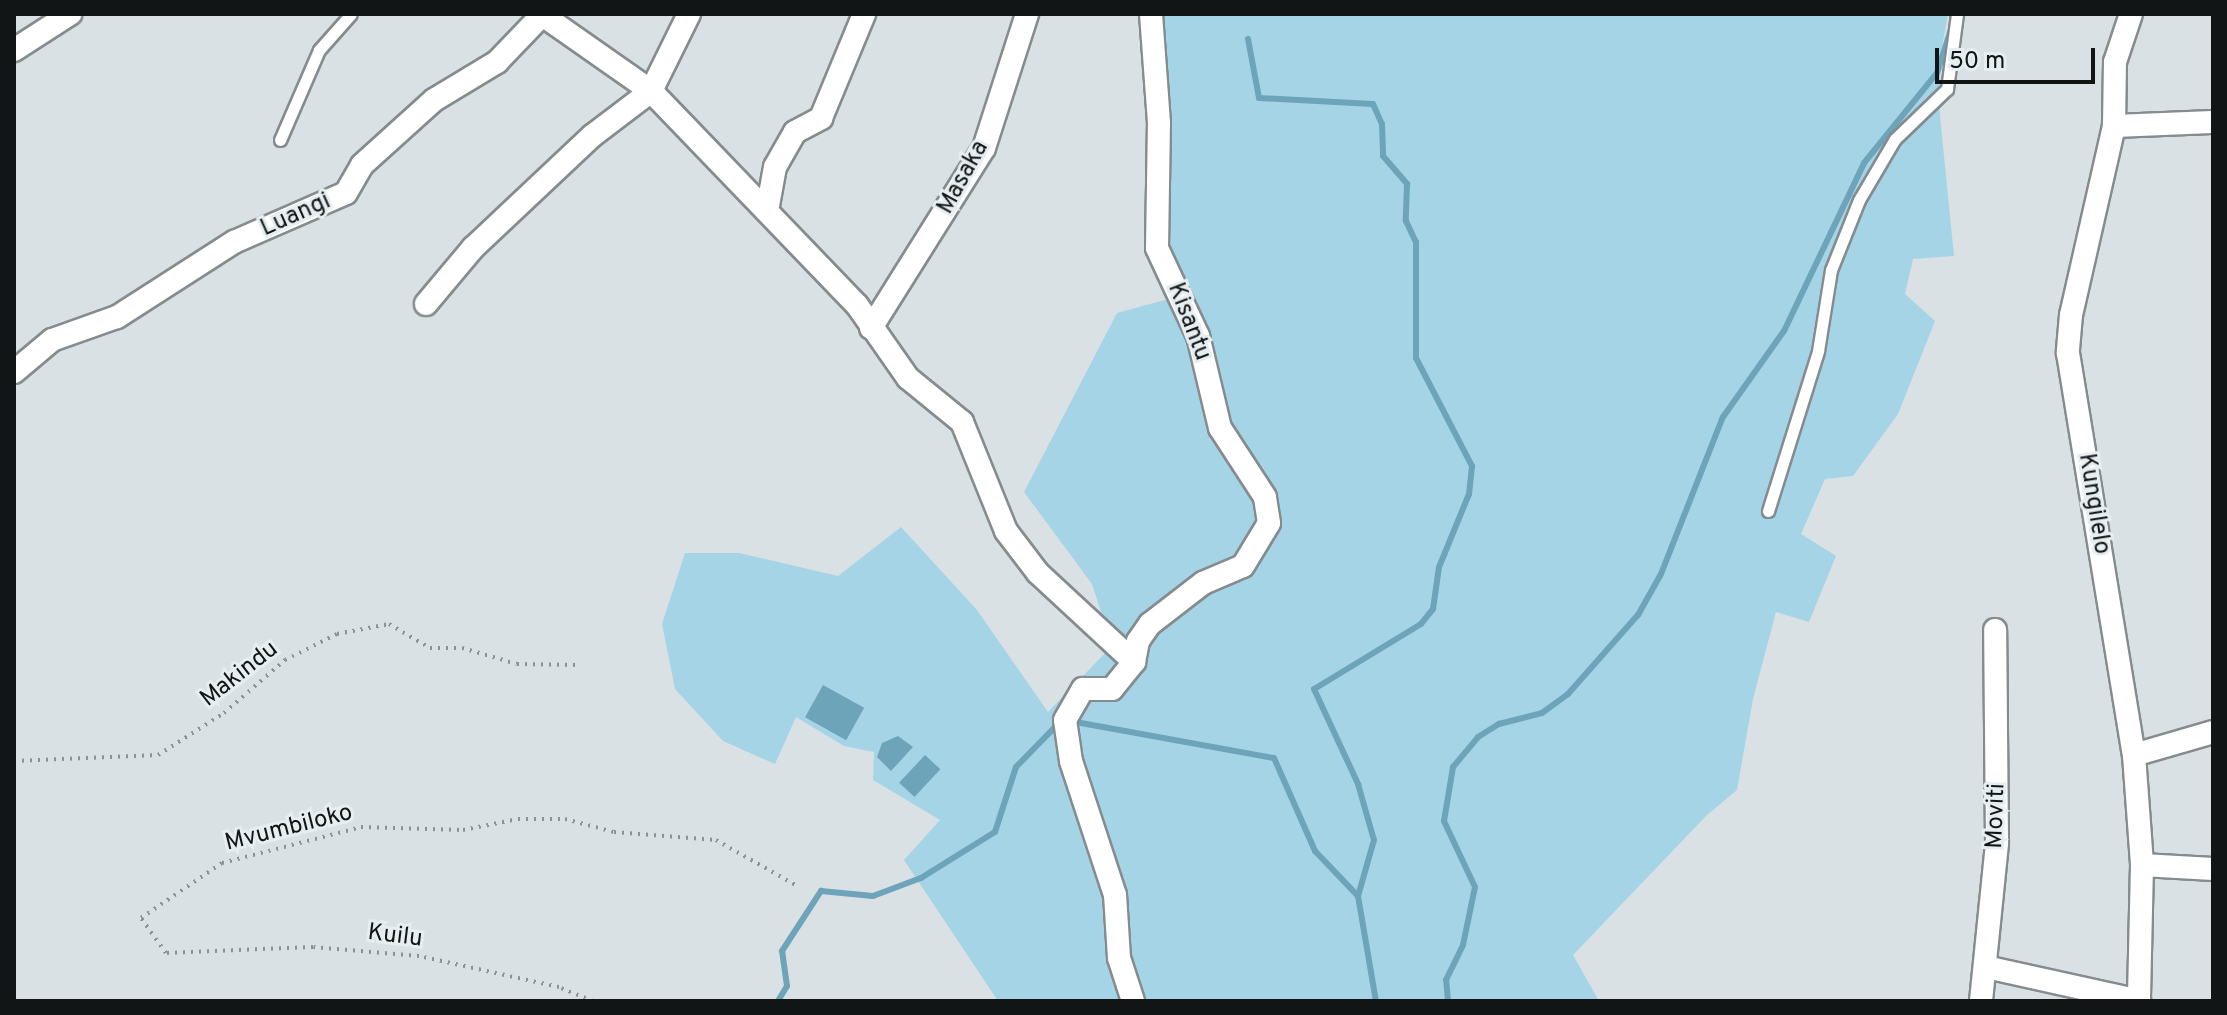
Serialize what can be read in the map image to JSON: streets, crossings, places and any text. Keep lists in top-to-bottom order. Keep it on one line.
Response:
{"streets":{"street":["Masaka","Luangi","Kisantu","Kungilelo","Moviti"],"path":["Makindu","Mvumbiloko","Kuilu"]},"crossings":[["Mvumbiloko","Kuilu"]],"scale_bar":"50 m"}
